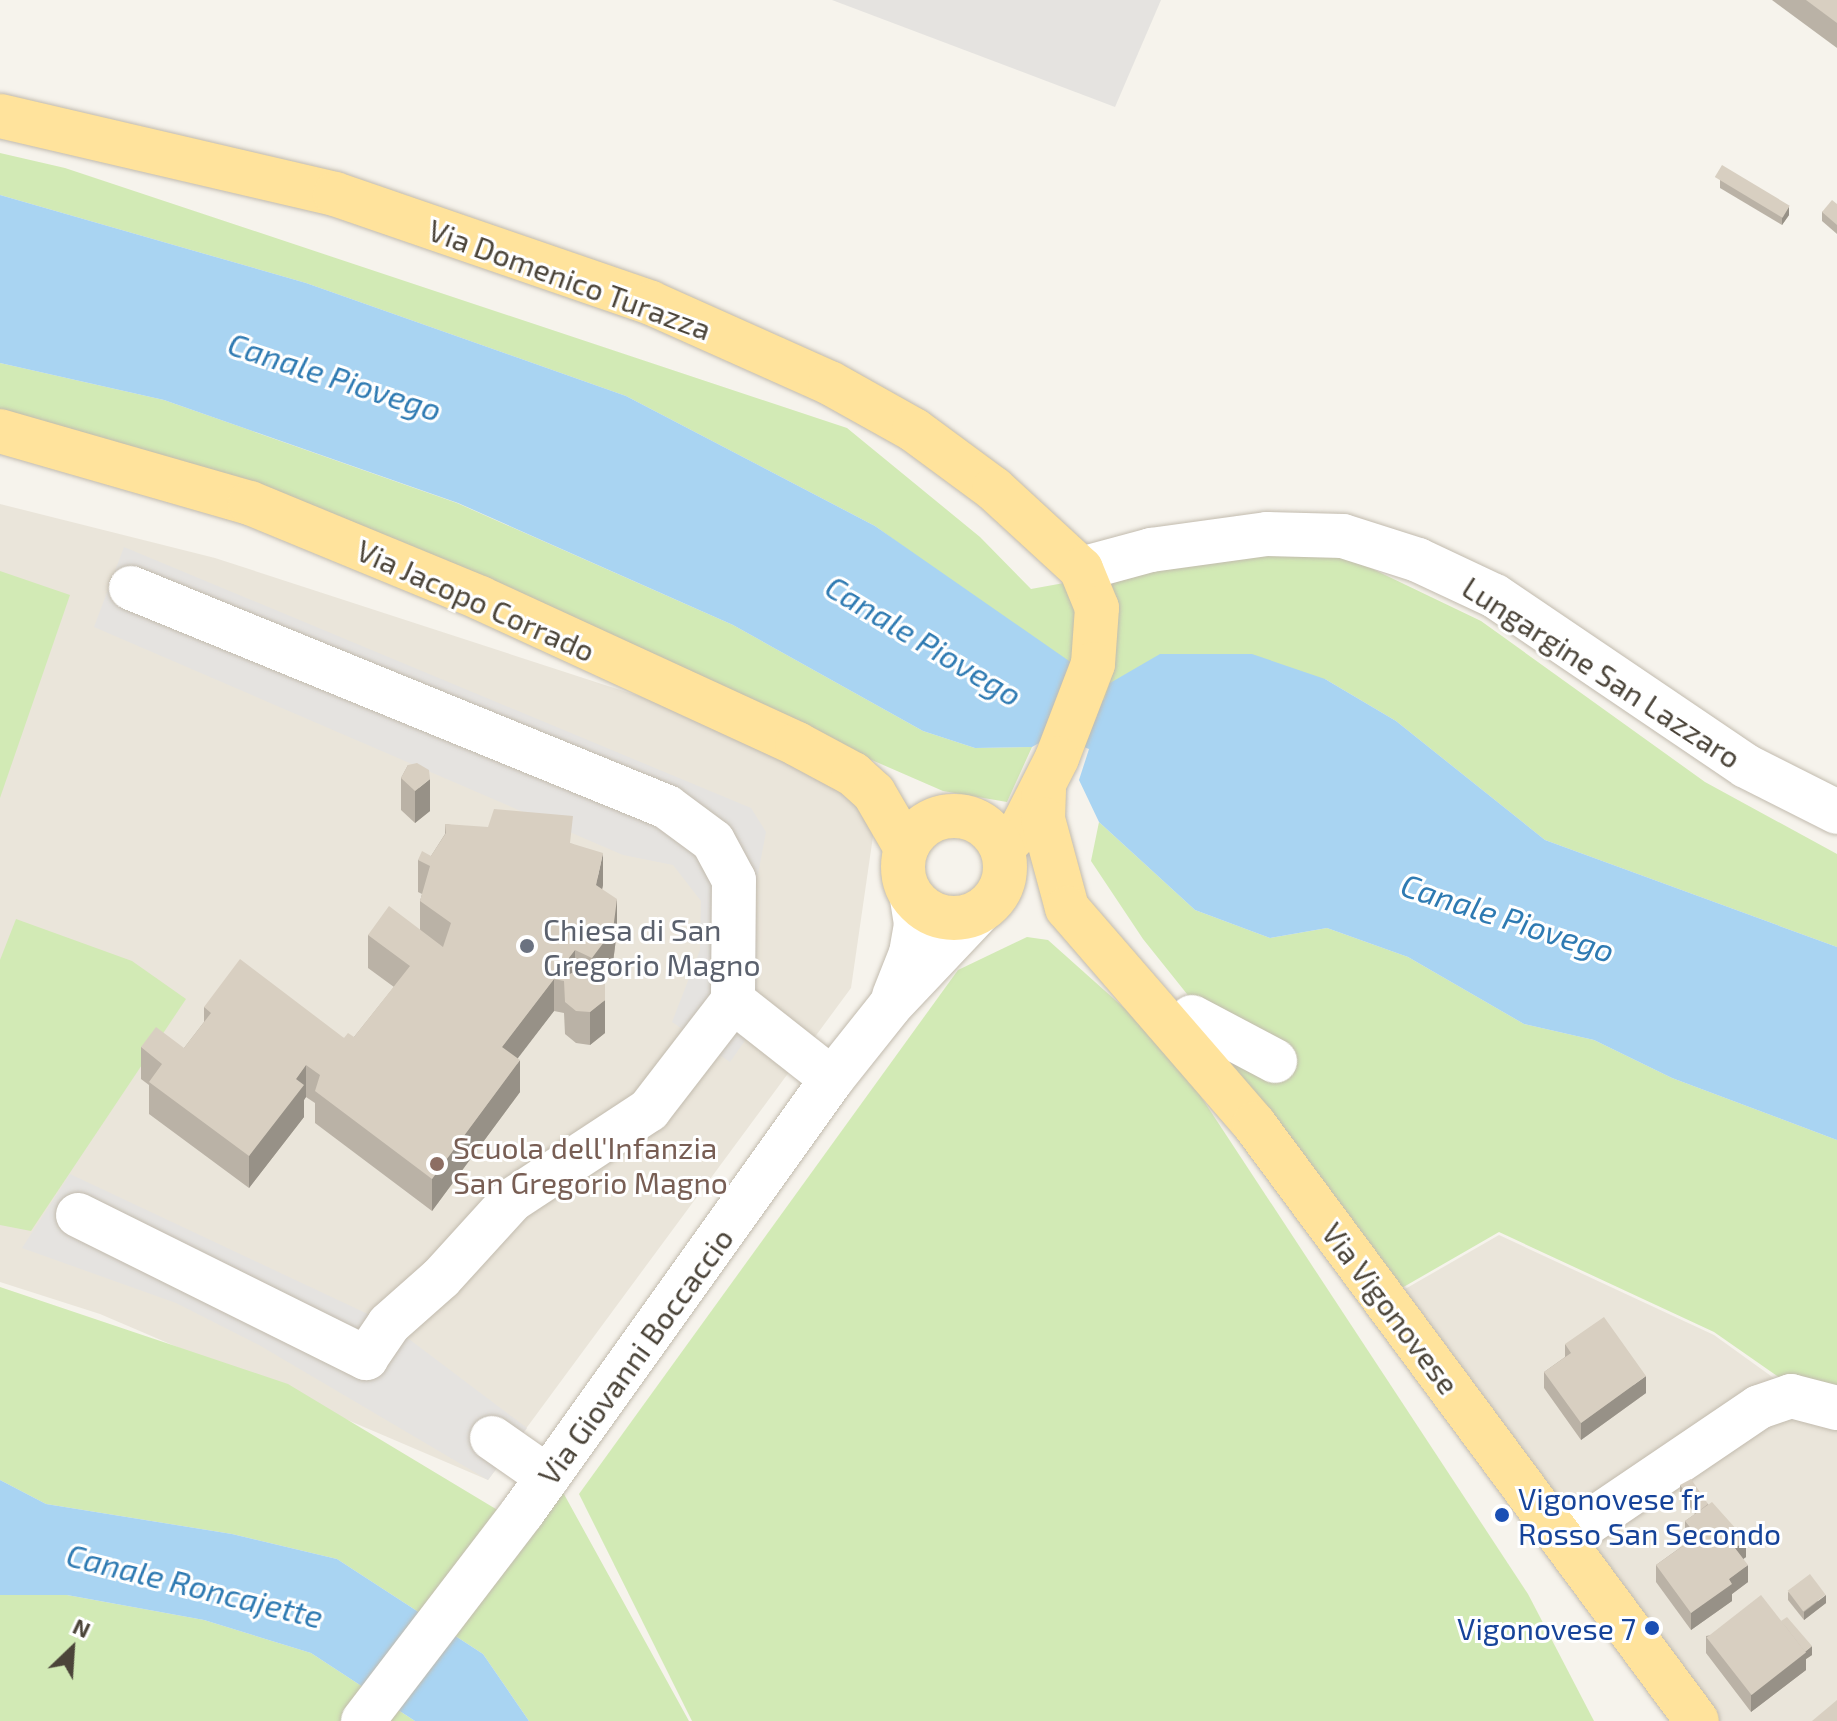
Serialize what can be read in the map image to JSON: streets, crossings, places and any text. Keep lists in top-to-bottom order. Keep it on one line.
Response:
{"streets":{"main road":["Via Domenico Turazza","Via Jacopo Corrado","Via Vigonovese"],"street":["Lungargine San Lazzaro","Via Giovanni Boccaccio"]},"crossings":[["Via Domenico Turazza","Lungargine San Lazzaro"],["Via Jacopo Corrado","Via Vigonovese"],["Via Jacopo Corrado","Via Giovanni Boccaccio"],["Via Vigonovese","Via Giovanni Boccaccio"]],"water":["Canale Piovego","Canale Roncajette"],"places":["Chiesa di San Gregorio Magno","Scuola dell'Infanzia San Gregorio Magno","Vigonovese fr Rosso San Secondo","Vigonovese 7"],"north":"top right"}
